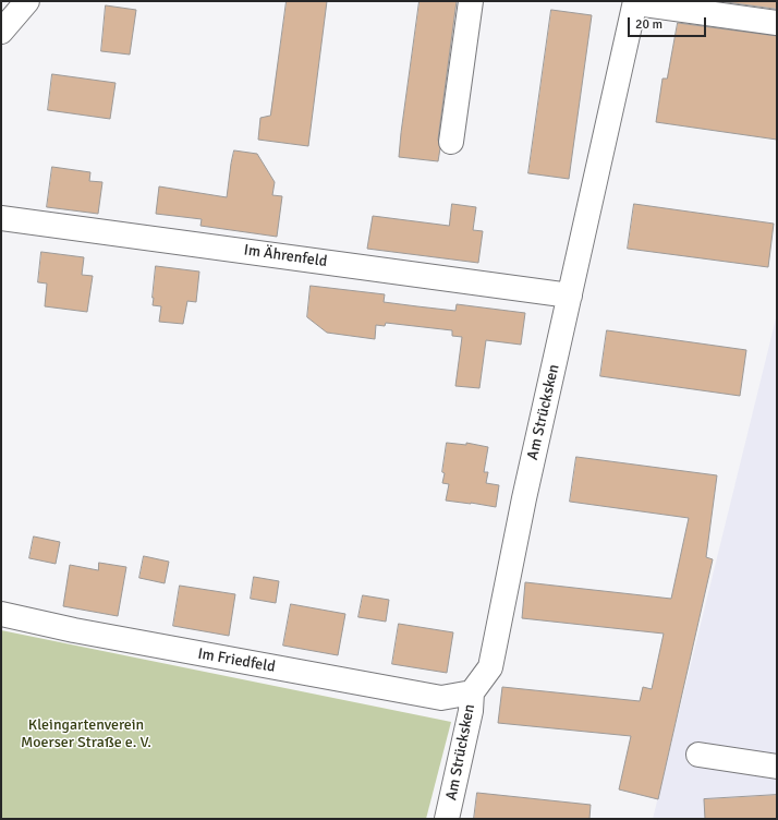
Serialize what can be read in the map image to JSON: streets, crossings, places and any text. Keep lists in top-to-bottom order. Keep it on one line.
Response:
{"streets":{"street":["Im Ährenfeld","Am Strücksken","Im Friedfeld"]},"crossings":[["Im Ährenfeld","Am Strücksken"],["Am Strücksken","Im Friedfeld"]],"parks":["Kleingartenverein Moerser Straße e. V."],"scale_bar":"20 m"}
